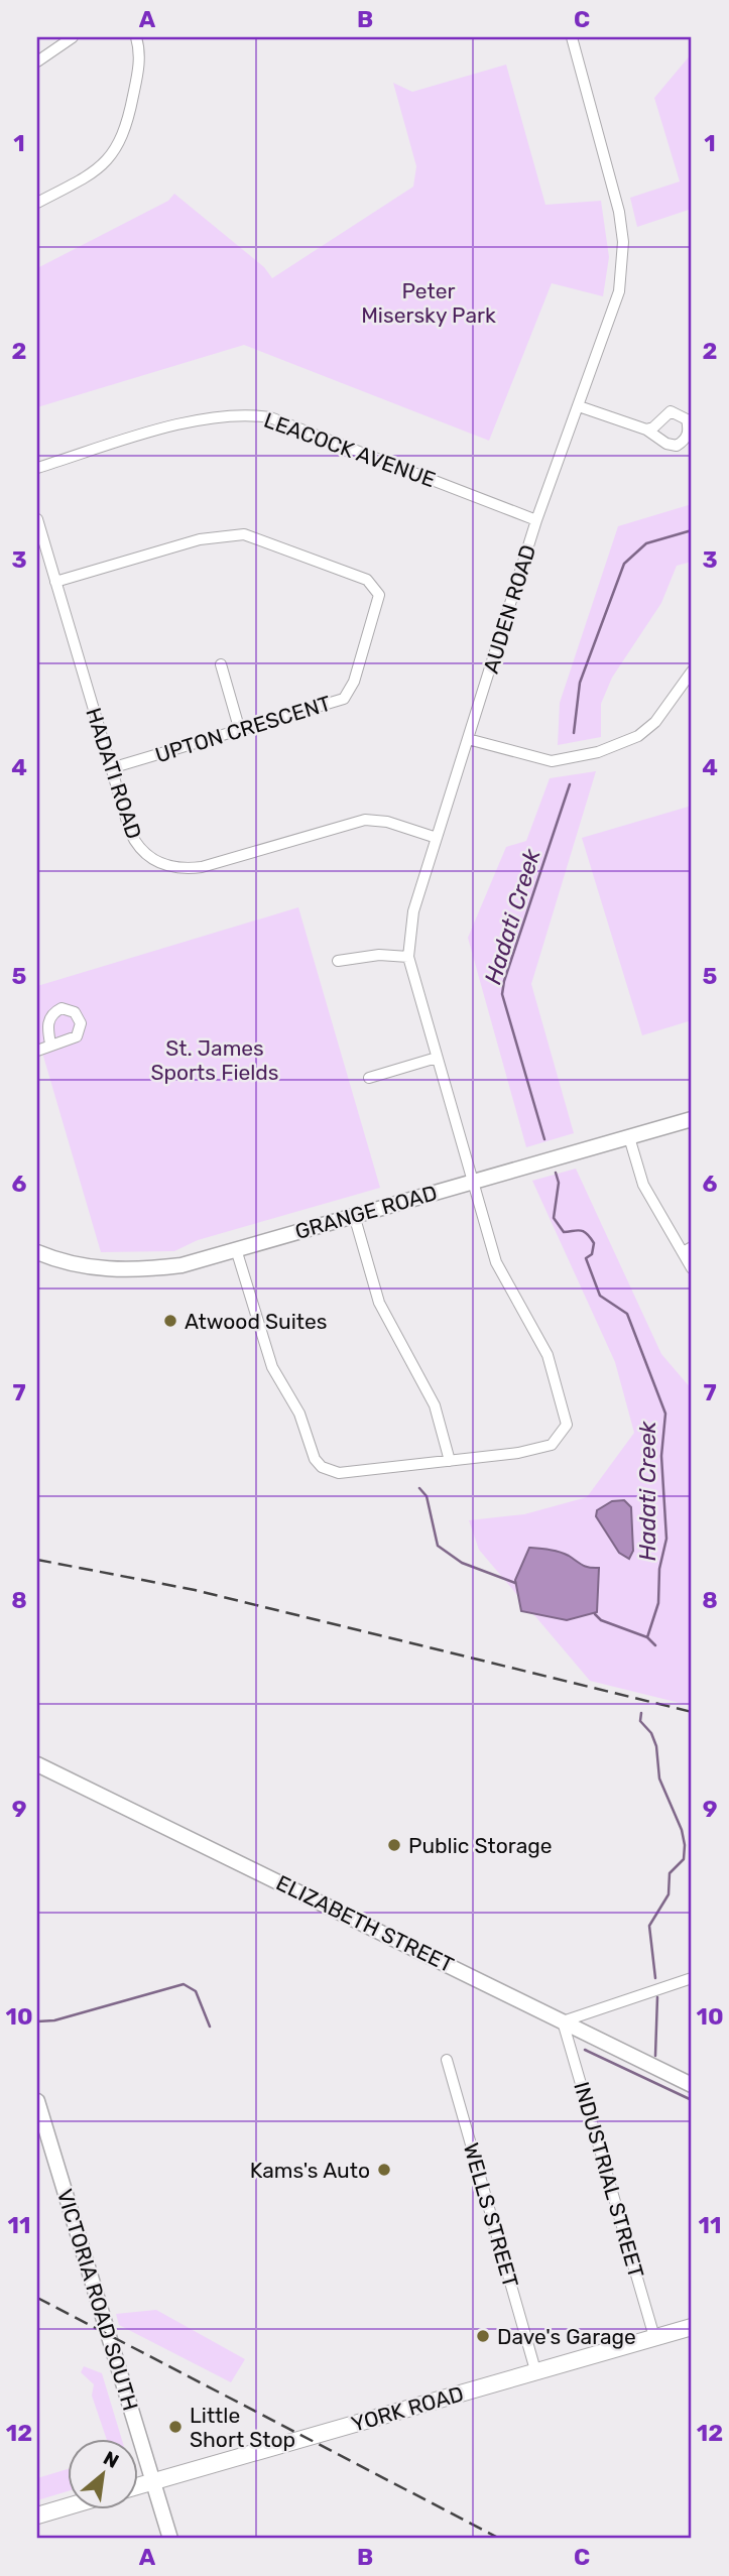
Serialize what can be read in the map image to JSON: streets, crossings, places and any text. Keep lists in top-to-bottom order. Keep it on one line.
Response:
{"streets":{"main road":["GRANGE ROAD","ELIZABETH STREET","VICTORIA ROAD SOUTH","YORK ROAD"],"street":["LEACOCK AVENUE","AUDEN ROAD","UPTON CRESCENT","HADATI ROAD","INDUSTRIAL STREET","WELLS STREET"]},"crossings":[["LEACOCK AVENUE","AUDEN ROAD"],["AUDEN ROAD","HADATI ROAD"],["AUDEN ROAD","GRANGE ROAD"],["UPTON CRESCENT","HADATI ROAD"],["ELIZABETH STREET","INDUSTRIAL STREET"],["INDUSTRIAL STREET","YORK ROAD"],["WELLS STREET","YORK ROAD"],["VICTORIA ROAD SOUTH","YORK ROAD"]],"water":["Hadati Creek"],"parks":["Peter Misersky Park","St. James Sports Fields"],"places":["Atwood Suites","Public Storage","Kams's Auto","Dave's Garage","Little Short Stop"],"north":"top right","grid":{"columns":["A","B","C"],"rows":["1","2","3","4","5","6","7","8","9","10","11","12"]}}
